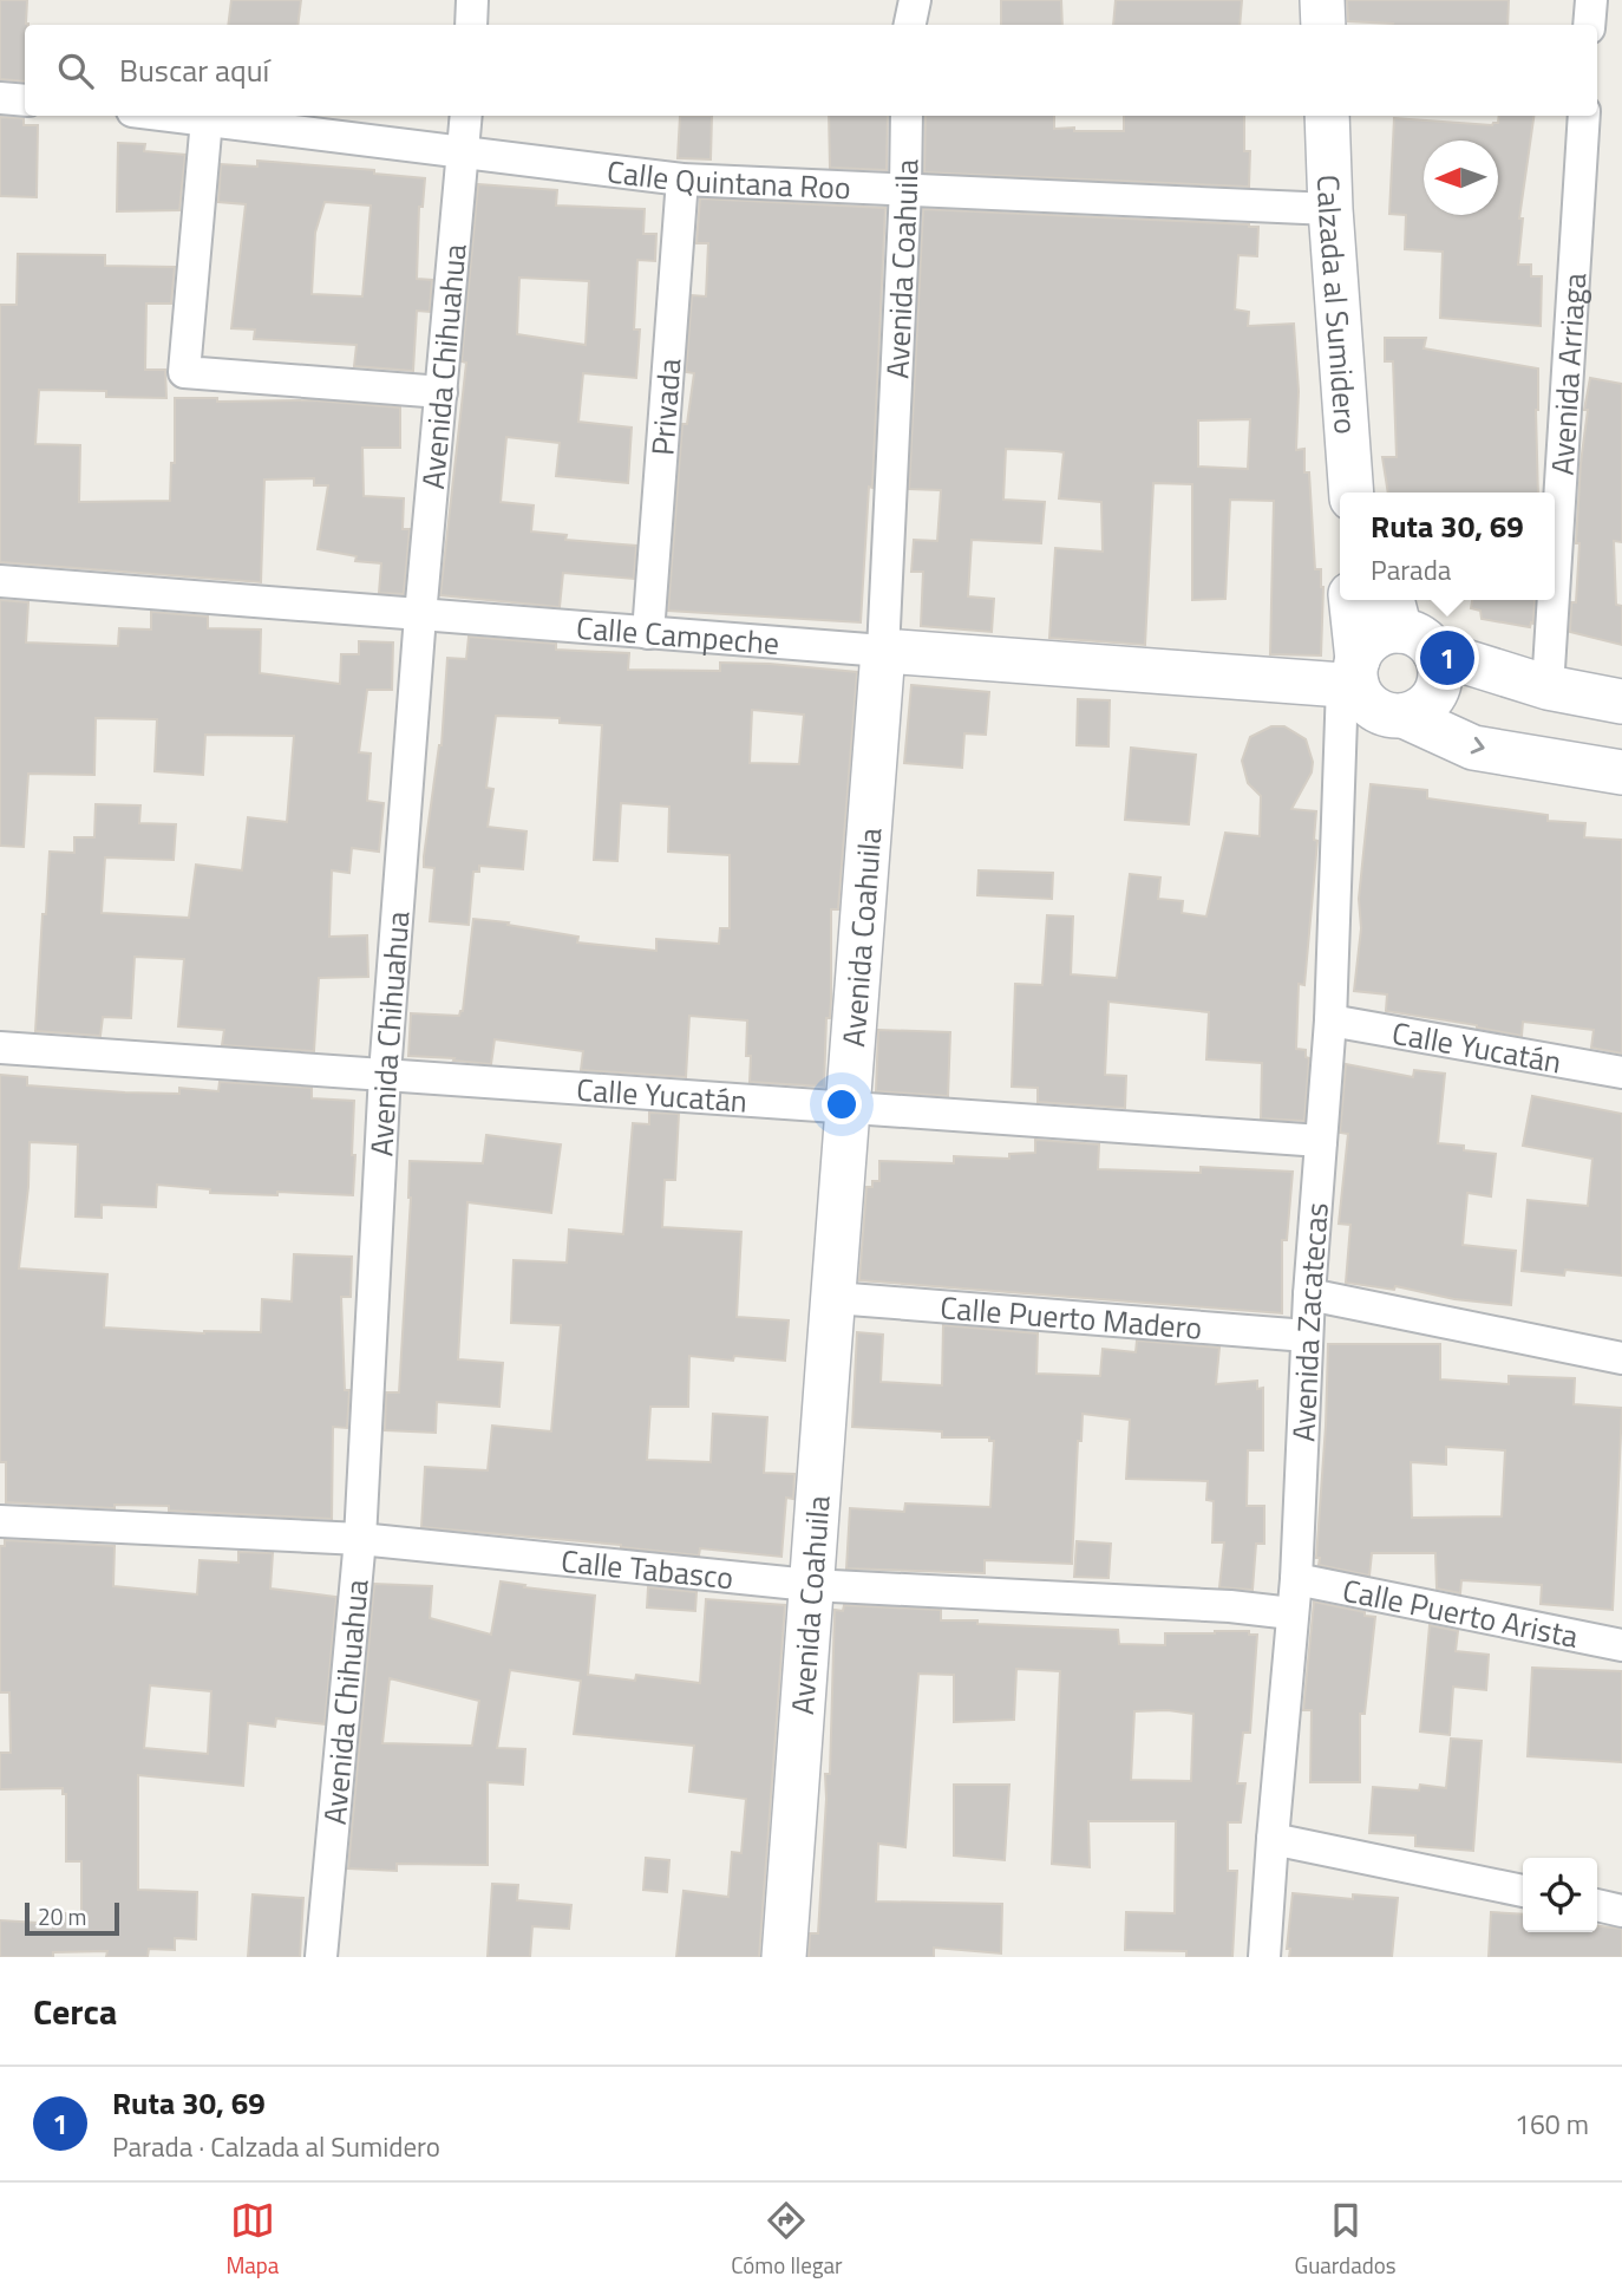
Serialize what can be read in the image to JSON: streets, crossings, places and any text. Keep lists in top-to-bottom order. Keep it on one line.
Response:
{"streets":{"street":["Calle Quintana Roo","Avenida Coahuila","Calzada al Sumidero","Avenida Chihuahua","Avenida Arriaga","Privada","Calle Campeche","Calle Yucatán","Calle Puerto Madero","Avenida Zacatecas","Calle Tabasco","Calle Puerto Arista"]},"crossings":[["Calle Quintana Roo","Avenida Coahuila"],["Calle Quintana Roo","Calzada al Sumidero"],["Calle Quintana Roo","Avenida Chihuahua"],["Calle Quintana Roo","Privada"],["Avenida Coahuila","Calle Campeche"],["Avenida Coahuila","Calle Yucatán"],["Avenida Coahuila","Calle Puerto Madero"],["Avenida Coahuila","Calle Tabasco"],["Avenida Chihuahua","Calle Campeche"],["Avenida Chihuahua","Calle Yucatán"],["Avenida Chihuahua","Calle Tabasco"],["Privada","Calle Campeche"],["Calle Campeche","Avenida Zacatecas"],["Calle Yucatán","Avenida Zacatecas"],["Calle Puerto Madero","Avenida Zacatecas"],["Avenida Zacatecas","Calle Tabasco"],["Avenida Zacatecas","Calle Puerto Arista"]],"scale_bar":"20 m","north":"left","page":{"search":"Buscar aquí","popup":["Ruta 30, 69","Parada"],"pins":"1","scale":"20 m","heading":"Cerca","list":[{"mark":"1","name":"Ruta 30, 69","note":"Parada · Calzada al Sumidero","value":"160 m"}],"nav":["Mapa","Cómo llegar","Guardados"]}}
